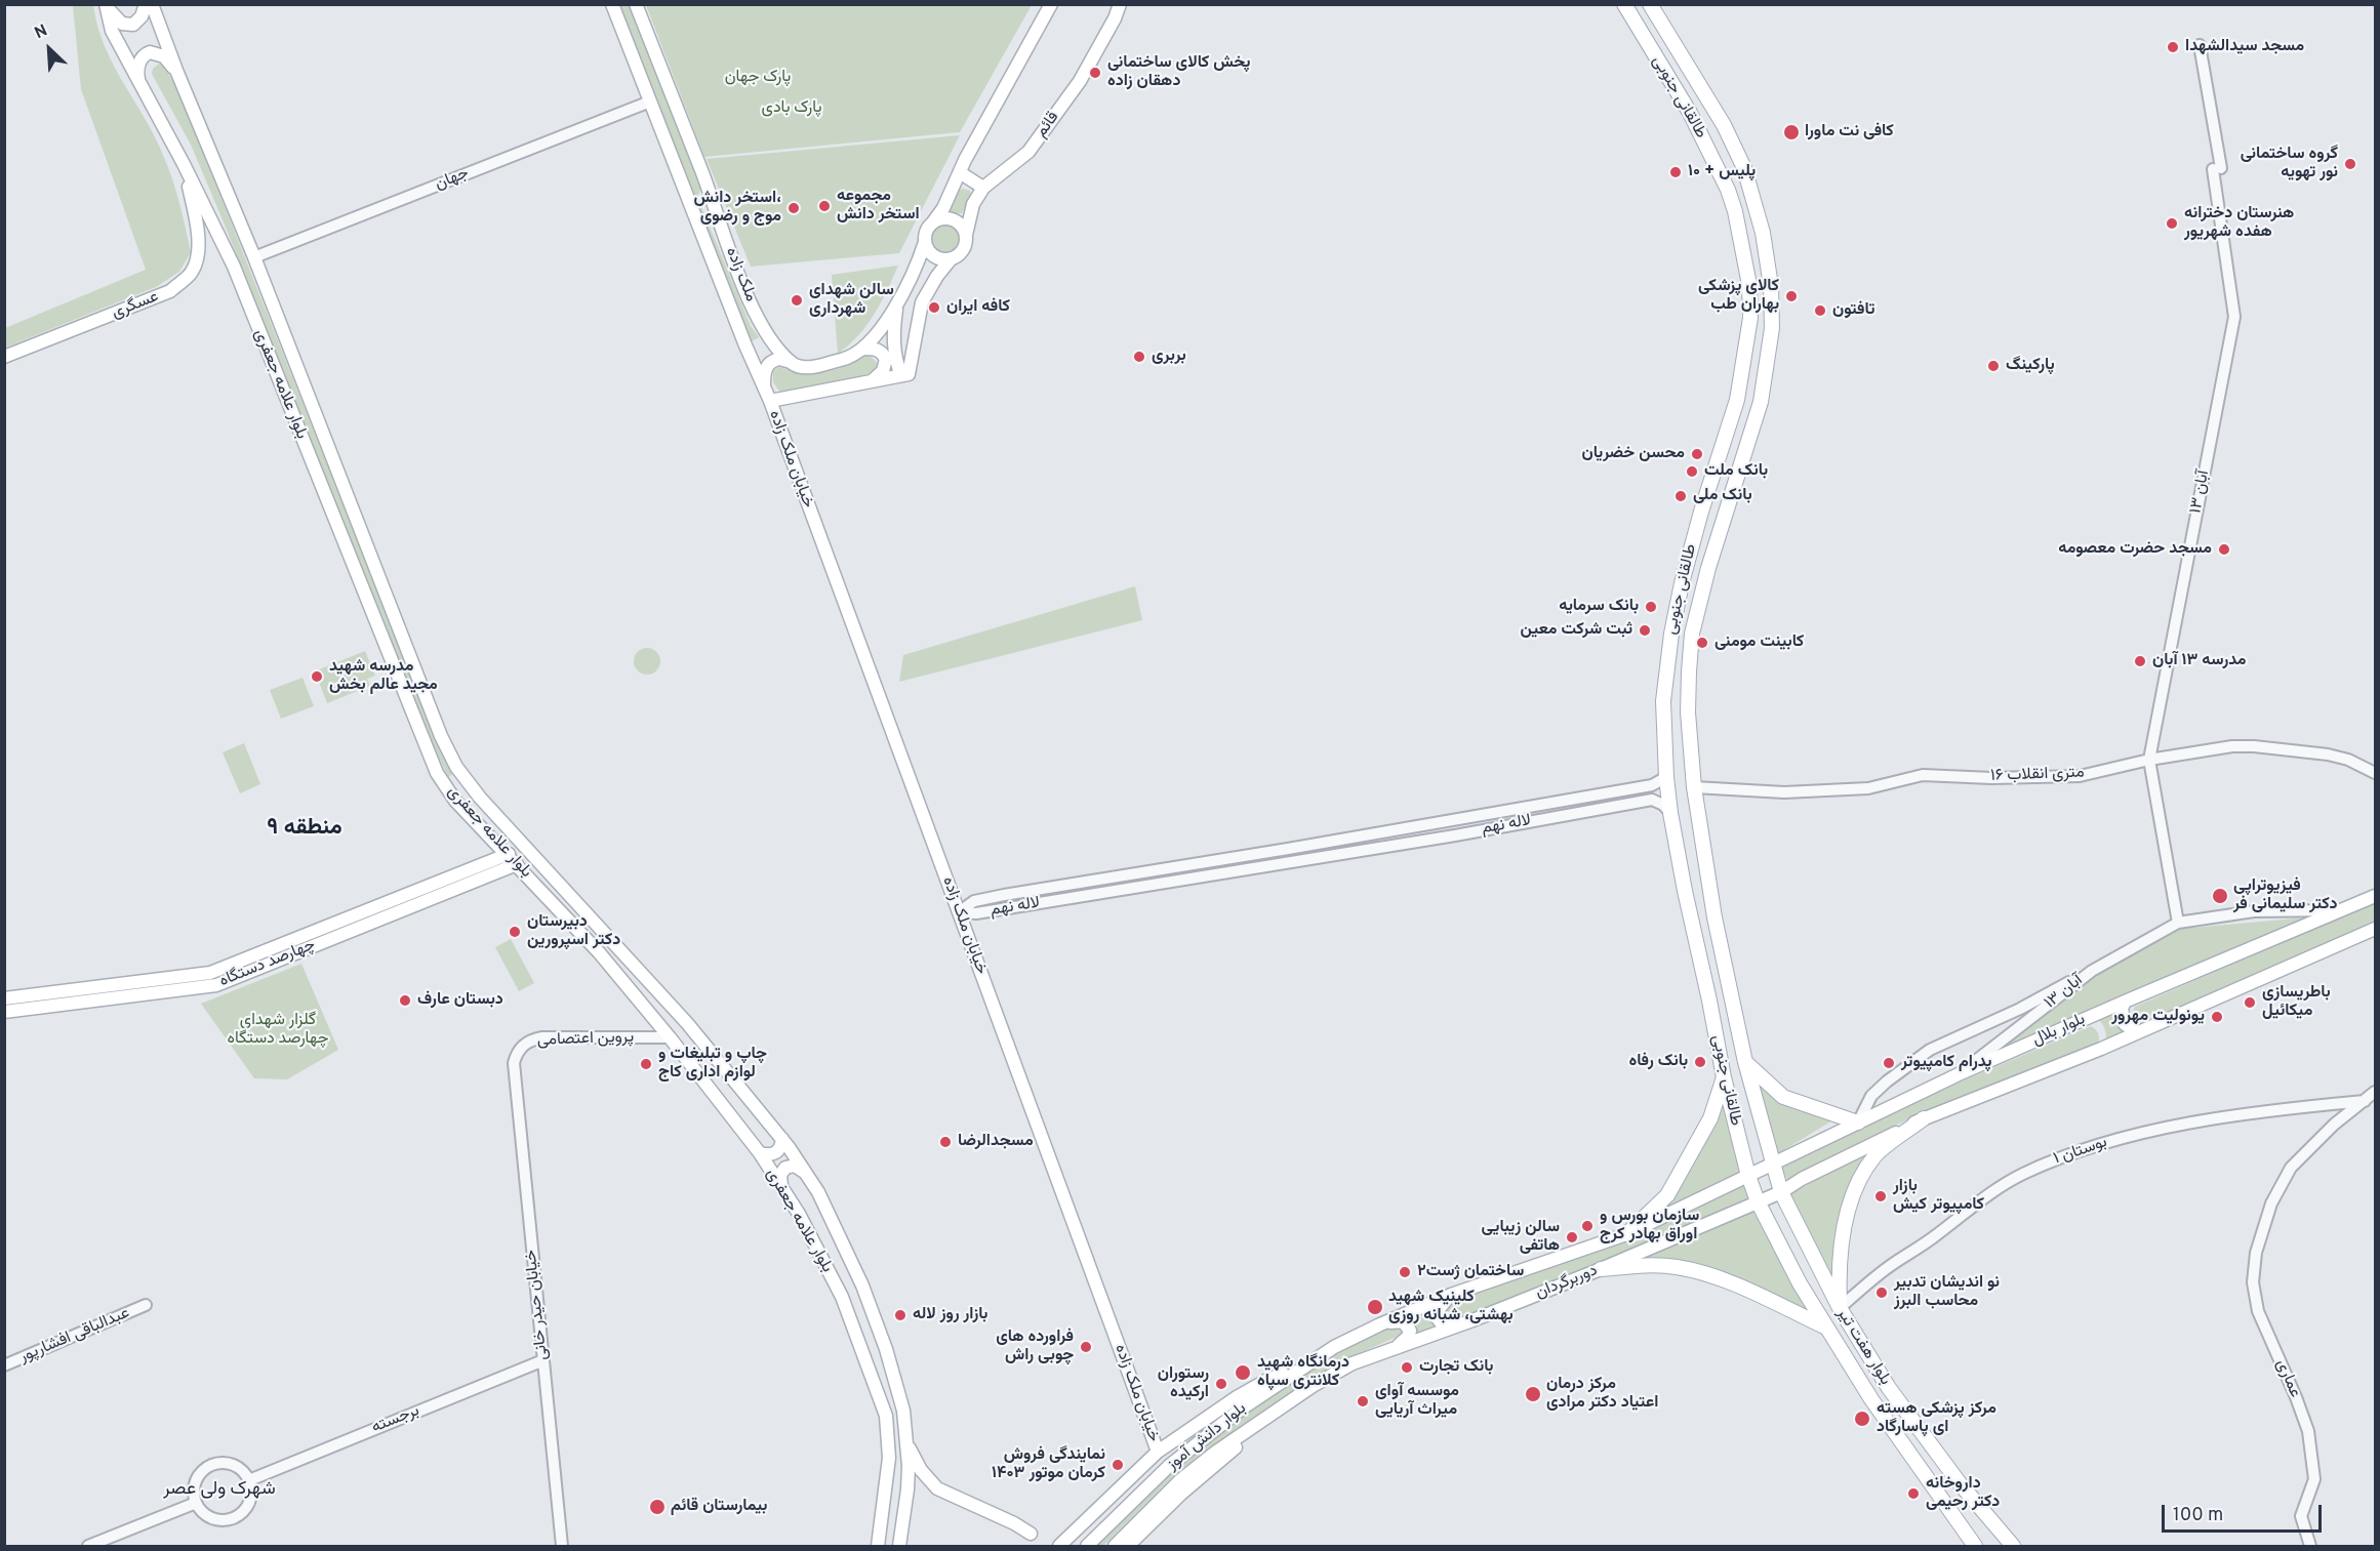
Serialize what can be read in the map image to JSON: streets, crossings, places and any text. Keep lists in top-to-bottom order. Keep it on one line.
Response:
{"streets":{"main road":["طالقانی جنوبی","قائم","ملک زاده","عسگری","بلوار علامه جعفری","خیابان ملک زاده","چهارصد دستگاه","بلوار بلال","دوربرگردان","بلوار هفت تیر","بلوار دانش آموز"],"street":["جهان","۱۳ آبان","۱۶ متری انقلاب","لاله نهم","پروین اعتصامی","بوستان ۱","خیابان حیدر خانی","عبدالباقی افشارپور","عماری","برجسته"]},"crossings":[["طالقانی جنوبی","۱۶ متری انقلاب"],["طالقانی جنوبی","لاله نهم"],["طالقانی جنوبی","بلوار بلال"],["طالقانی جنوبی","دوربرگردان"],["طالقانی جنوبی","بلوار هفت تیر"],["طالقانی جنوبی","بلوار دانش آموز"],["جهان","ملک زاده"],["جهان","بلوار علامه جعفری"],["ملک زاده","خیابان ملک زاده"],["عسگری","بلوار علامه جعفری"],["بلوار علامه جعفری","چهارصد دستگاه"],["بلوار علامه جعفری","پروین اعتصامی"],["خیابان ملک زاده","لاله نهم"],["۱۳ آبان","۱۶ متری انقلاب"],["۱۳ آبان","بلوار بلال"],["بلوار بلال","دوربرگردان"],["بلوار بلال","بلوار هفت تیر"],["بلوار بلال","بلوار دانش آموز"],["پروین اعتصامی","خیابان حیدر خانی"],["بوستان ۱","بلوار هفت تیر"],["بوستان ۱","عماری"],["دوربرگردان","بلوار هفت تیر"],["دوربرگردان","بلوار دانش آموز"],["خیابان حیدر خانی","برجسته"]],"districts":["منطقه ۹","شهرک ولی عصر"],"parks":["پارک جهان","پارک بادی","گلزار شهدای چهارصد دستگاه"],"places":["مسجد سیدالشهدا","پخش کالای ساختمانی دهقان زاده","کافی نت ماورا","گروه‌ ساختمانی نور تهویه","پلیس + ۱۰","مجموعه استخر دانش","استخر دانش، موج و رضوی","هنرستان دخترانه هفده شهریور","کالای پزشکی بهاران طب","سالن شهدای شهرداری","کافه ایران","تافتون","بربری","پارکینگ","محسن خضریان","بانک ملت","بانک ملی","مسجد حضرت معصومه","بانک سرمایه","ثبت شرکت معین","کابینت مومنی","مدرسه ۱۳ آبان","مدرسه شهید مجید عالم بخش","فیزیوتراپی دکتر سلیمانی فر","دبیرستان دکتر اسپرورین","دبستان عارف","باطریسازی میکائیل","یونولیت مهرور","بانک رفاه","پدرام کامپیوتر","چاپ و تبلیغات و لوازم اداری کاج","مسجدالرضا","بازار کامپیوتر کیش","سازمان بورس و اوراق بهادر کرج","سالن زیبایی هاتفی","ساختمان ژست۲","نو اندیشان تدبیر محاسب البرز","کلینیک شهید بهشتی، شبانه روزی","بازار روز لاله","فراورده های چوبی راش","بانک تجارت","درمانگاه شهید کلانتری سپاه","رستوران ارکیده","مرکز درمان اعتیاد دکتر مرادی","موسسه آوای میراث آریایی","مرکز پزشکی هسته ای پاسارگاد","نمایندگی فروش ۱۴۰۳ کرمان موتور","داروخانه دکتر رحیمی","بیمارستان قائم"],"scale_bar":"100 m","north":"top left"}
